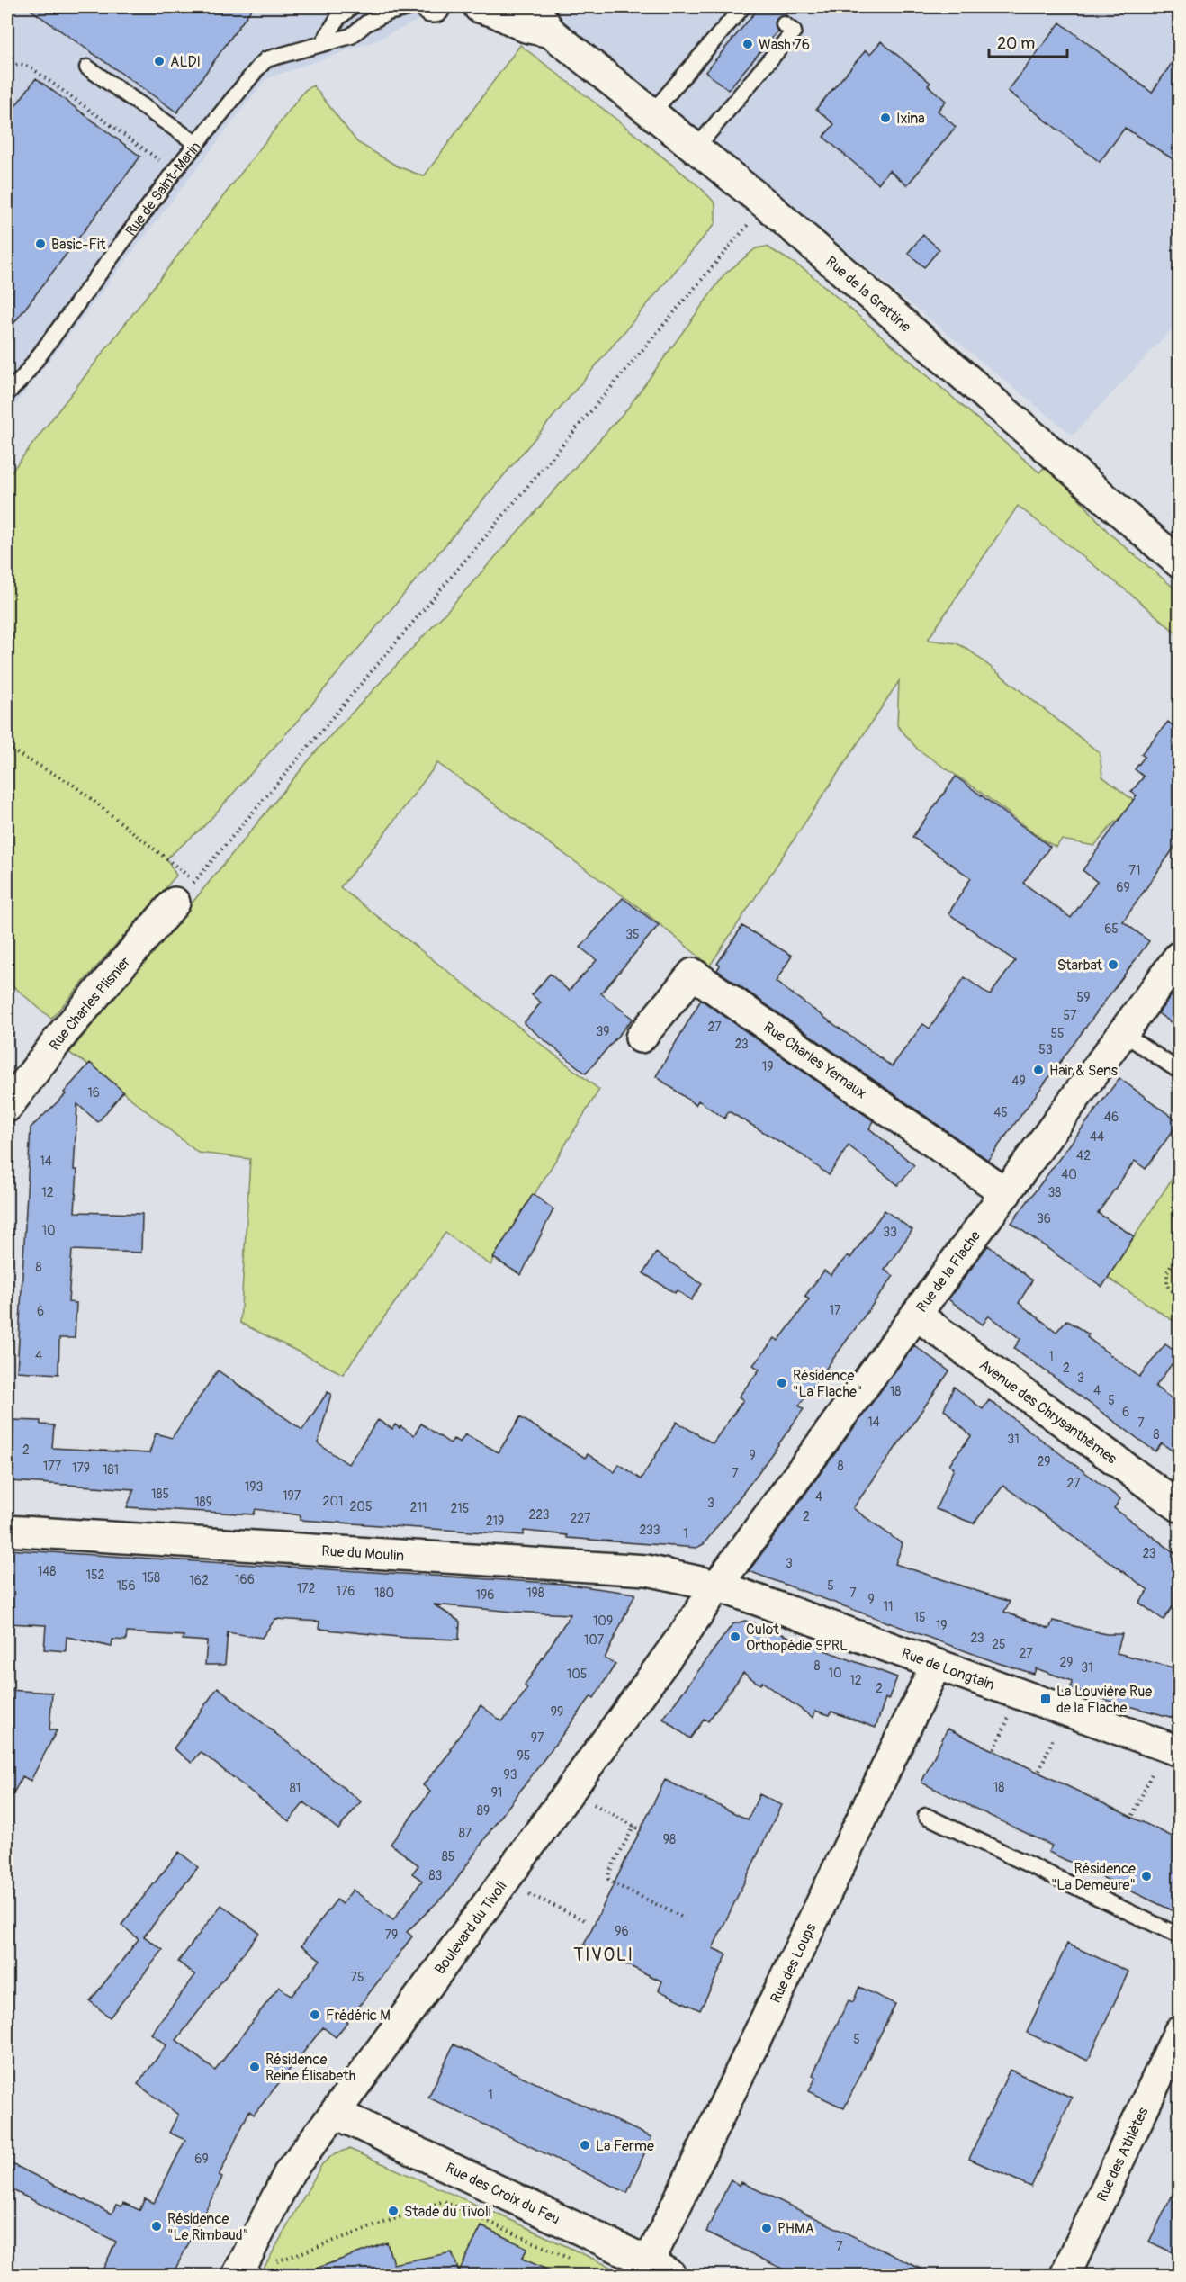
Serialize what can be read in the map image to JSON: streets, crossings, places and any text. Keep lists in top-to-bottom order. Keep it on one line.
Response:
{"streets":{"street":["Rue de la Grattine","Rue Charles Plisnier","Rue Charles Yernaux","Rue de la Flache","Avenue des Chrysanthèmes","Rue du Moulin","Rue de Longtain","Boulevard du Tivoli","Rue des Loups","Rue des Athlètes","Rue des Croix du Feu"],"lane":["Rue de Saint-Marin"]},"crossings":[["Rue Charles Yernaux","Rue de la Flache"],["Rue de la Flache","Avenue des Chrysanthèmes"],["Rue de la Flache","Rue du Moulin"],["Rue de la Flache","Rue de Longtain"],["Rue de la Flache","Boulevard du Tivoli"],["Rue du Moulin","Rue de Longtain"],["Rue du Moulin","Boulevard du Tivoli"],["Rue de Longtain","Boulevard du Tivoli"],["Rue de Longtain","Rue des Loups"],["Boulevard du Tivoli","Rue des Croix du Feu"],["Rue des Loups","Rue des Croix du Feu"]],"districts":["TIVOLI"],"places":{"other":["Wash 76","ALDI","Ixina","Basic-Fit","Starbat","Hair & Sens","Résidence \"La Flache\"","Culot Orthopédie SPRL","Résidence \"La Demeure\"","Frédéric M","Résidence Reine Élisabeth","La Ferme","Stade du Tivoli","Résidence \"Le Rimbaud\"","PHMA"],"transit":["La Louvière Rue de la Flache"]},"house_numbers":["71","69","65","35","59","57","27","39","55","23","53","19","49","16","45","46","44","42","14","40","12","38","36","10","33","8","17","6","4","1","2","3","4","18","5","6","14","7","8","31","2","9","29","177","8","179","181","7","27","193","185","197","4","201","189","3","205","211","215","223","2","227","219","233","1","23","3","148","152","158","166","162","156","5","172","176","180","198","7","196","9","11","15","109","19","23","107","25","27","29","8","31","10","105","12","2","99","97","95","93","18","81","91","89","87","98","85","83","96","79","75","5","1","69","7"],"scale_bar":"20 m"}
